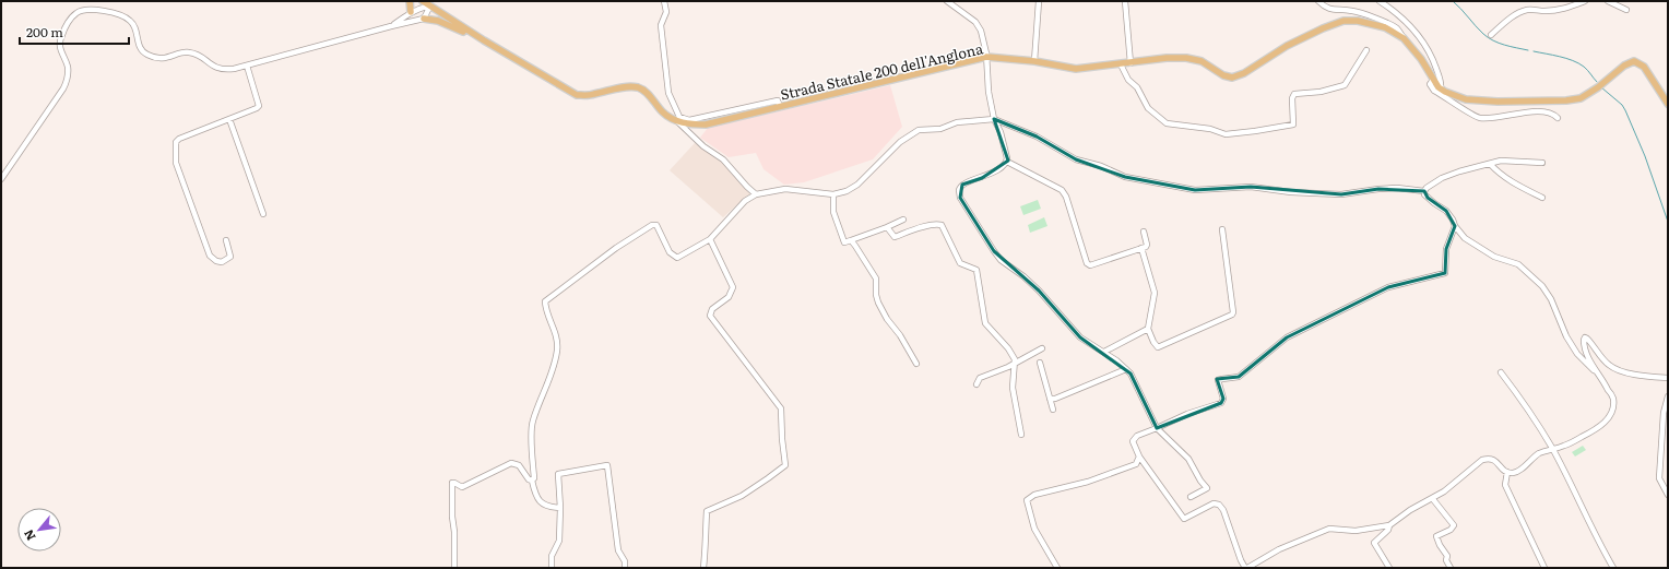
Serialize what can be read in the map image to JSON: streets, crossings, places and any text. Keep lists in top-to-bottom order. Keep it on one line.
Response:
{"streets":{"main road":["Strada Statale 200 dell'Anglona"]},"scale_bar":"200 m","north":"bottom left"}
